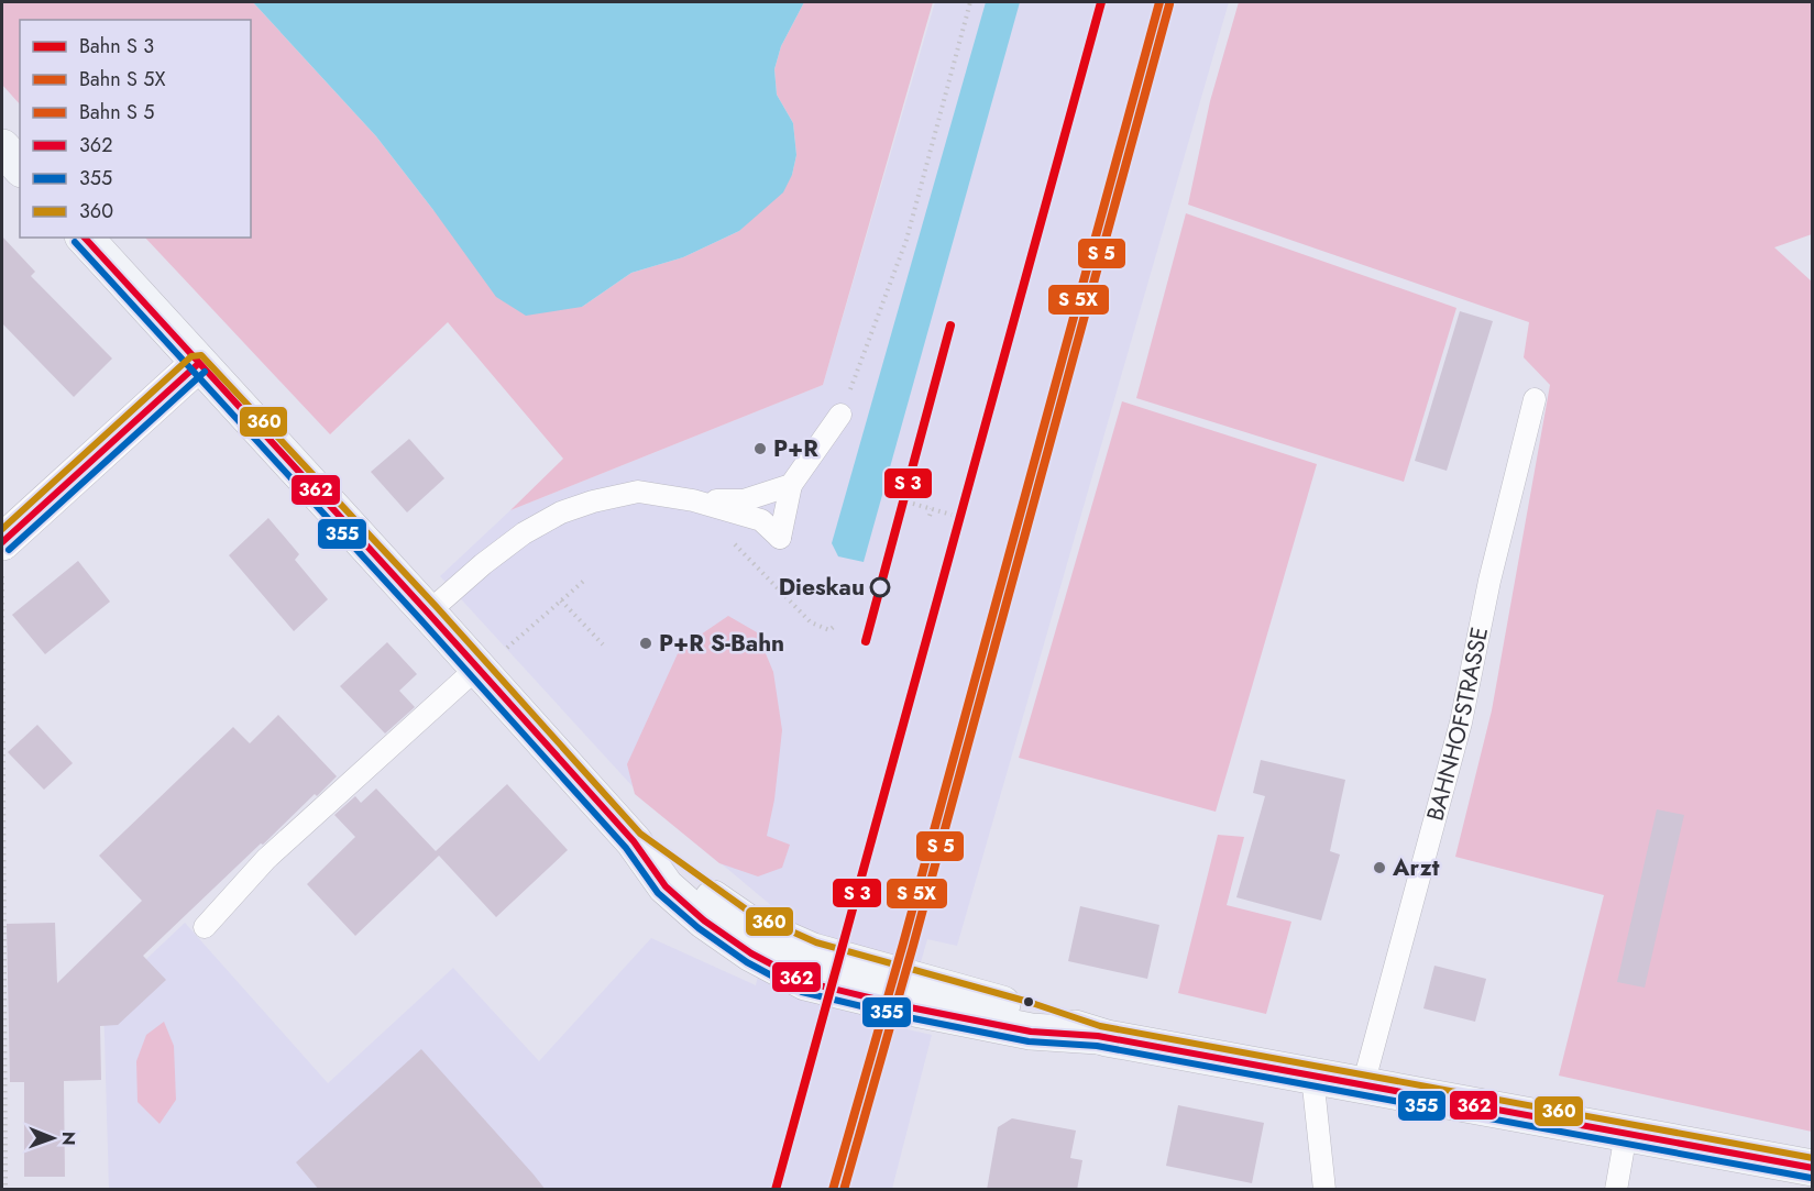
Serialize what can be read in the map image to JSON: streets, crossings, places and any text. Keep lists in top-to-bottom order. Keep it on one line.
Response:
{"streets":{"lane":["BAHNHOFSTRASSE"]},"places":["P+R","Dieskau","P+R S-Bahn","Arzt"],"lines":["transit line 362","transit line 355","transit line 360"],"legend":["Bahn S 3","Bahn S 5X","Bahn S 5","362","355","360"],"north":"right"}
